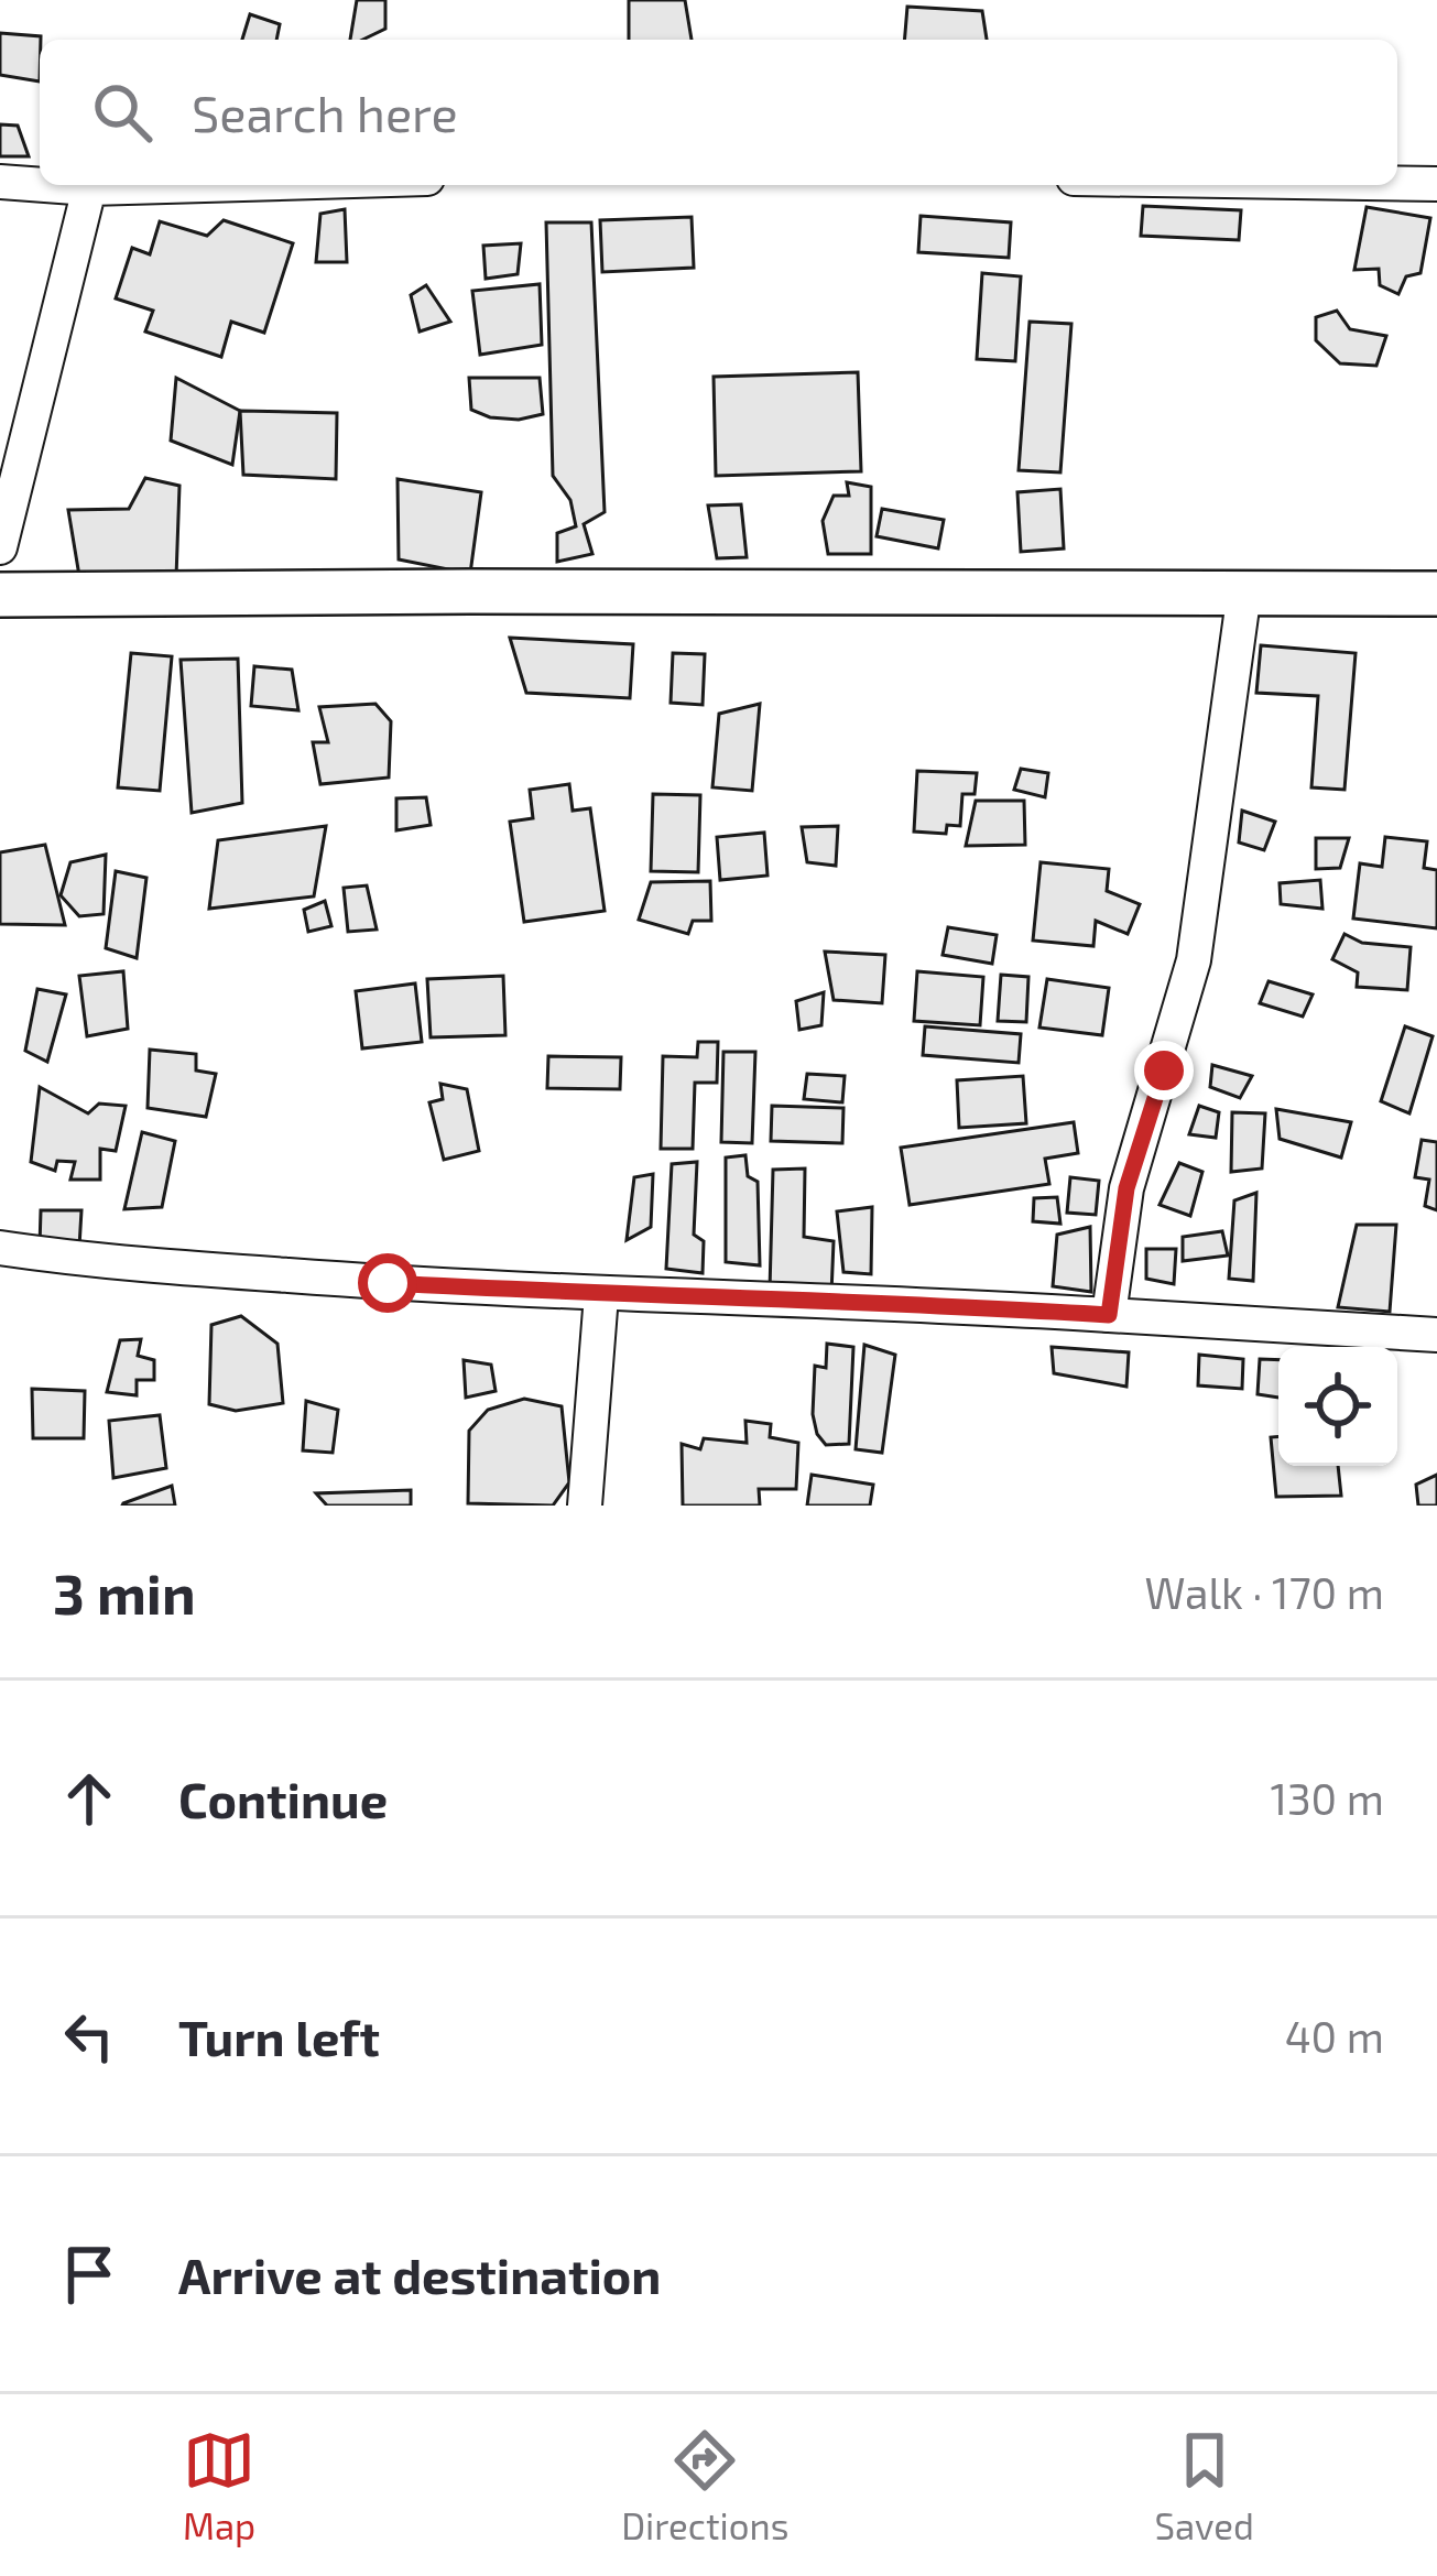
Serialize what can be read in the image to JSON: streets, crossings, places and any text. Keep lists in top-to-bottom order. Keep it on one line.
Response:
{"page":{"search":"Search here","heading":["3 min","Walk · 170 m"],"list":[["Continue","130 m"],["Turn left","40 m"],"Arrive at destination"],"nav":["Map","Directions","Saved"]}}
